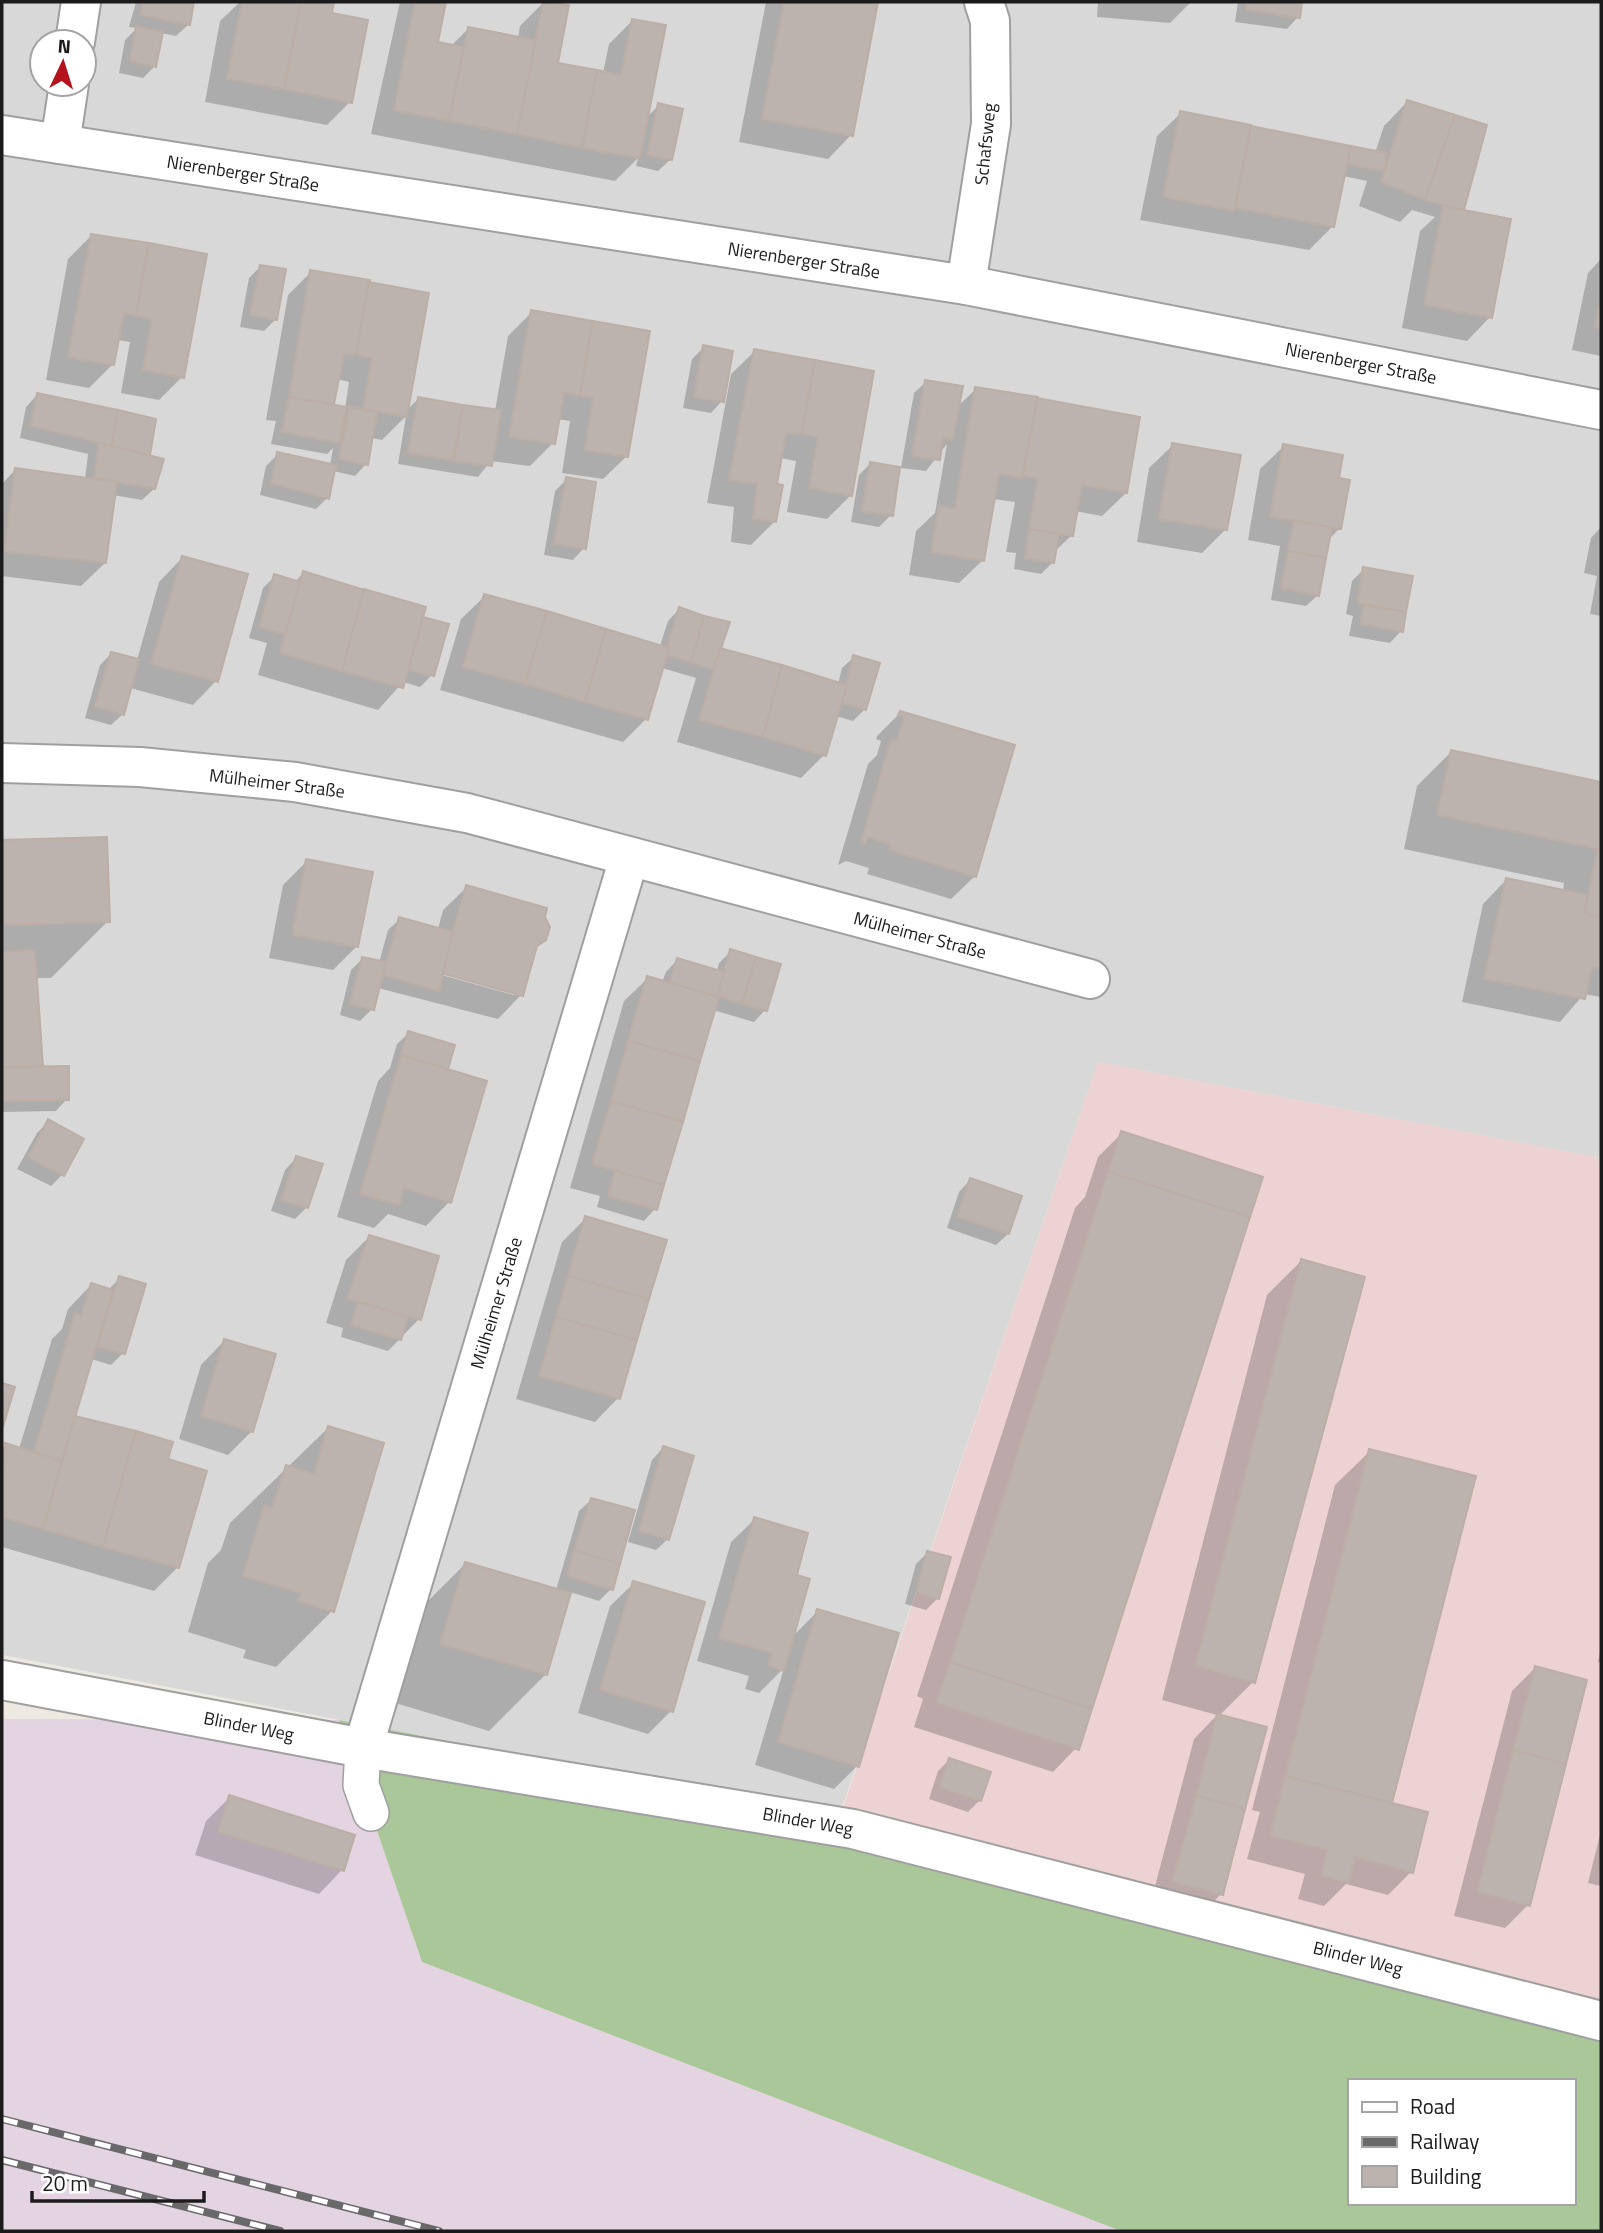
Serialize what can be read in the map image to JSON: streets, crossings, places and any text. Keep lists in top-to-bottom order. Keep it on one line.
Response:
{"streets":{"street":["Schafsweg","Nierenberger Straße","Mülheimer Straße","Blinder Weg"]},"crossings":[["Schafsweg","Nierenberger Straße"],["Mülheimer Straße","Blinder Weg"]],"legend":["Road","Railway","Building"],"scale_bar":"20 m","north":"top"}
